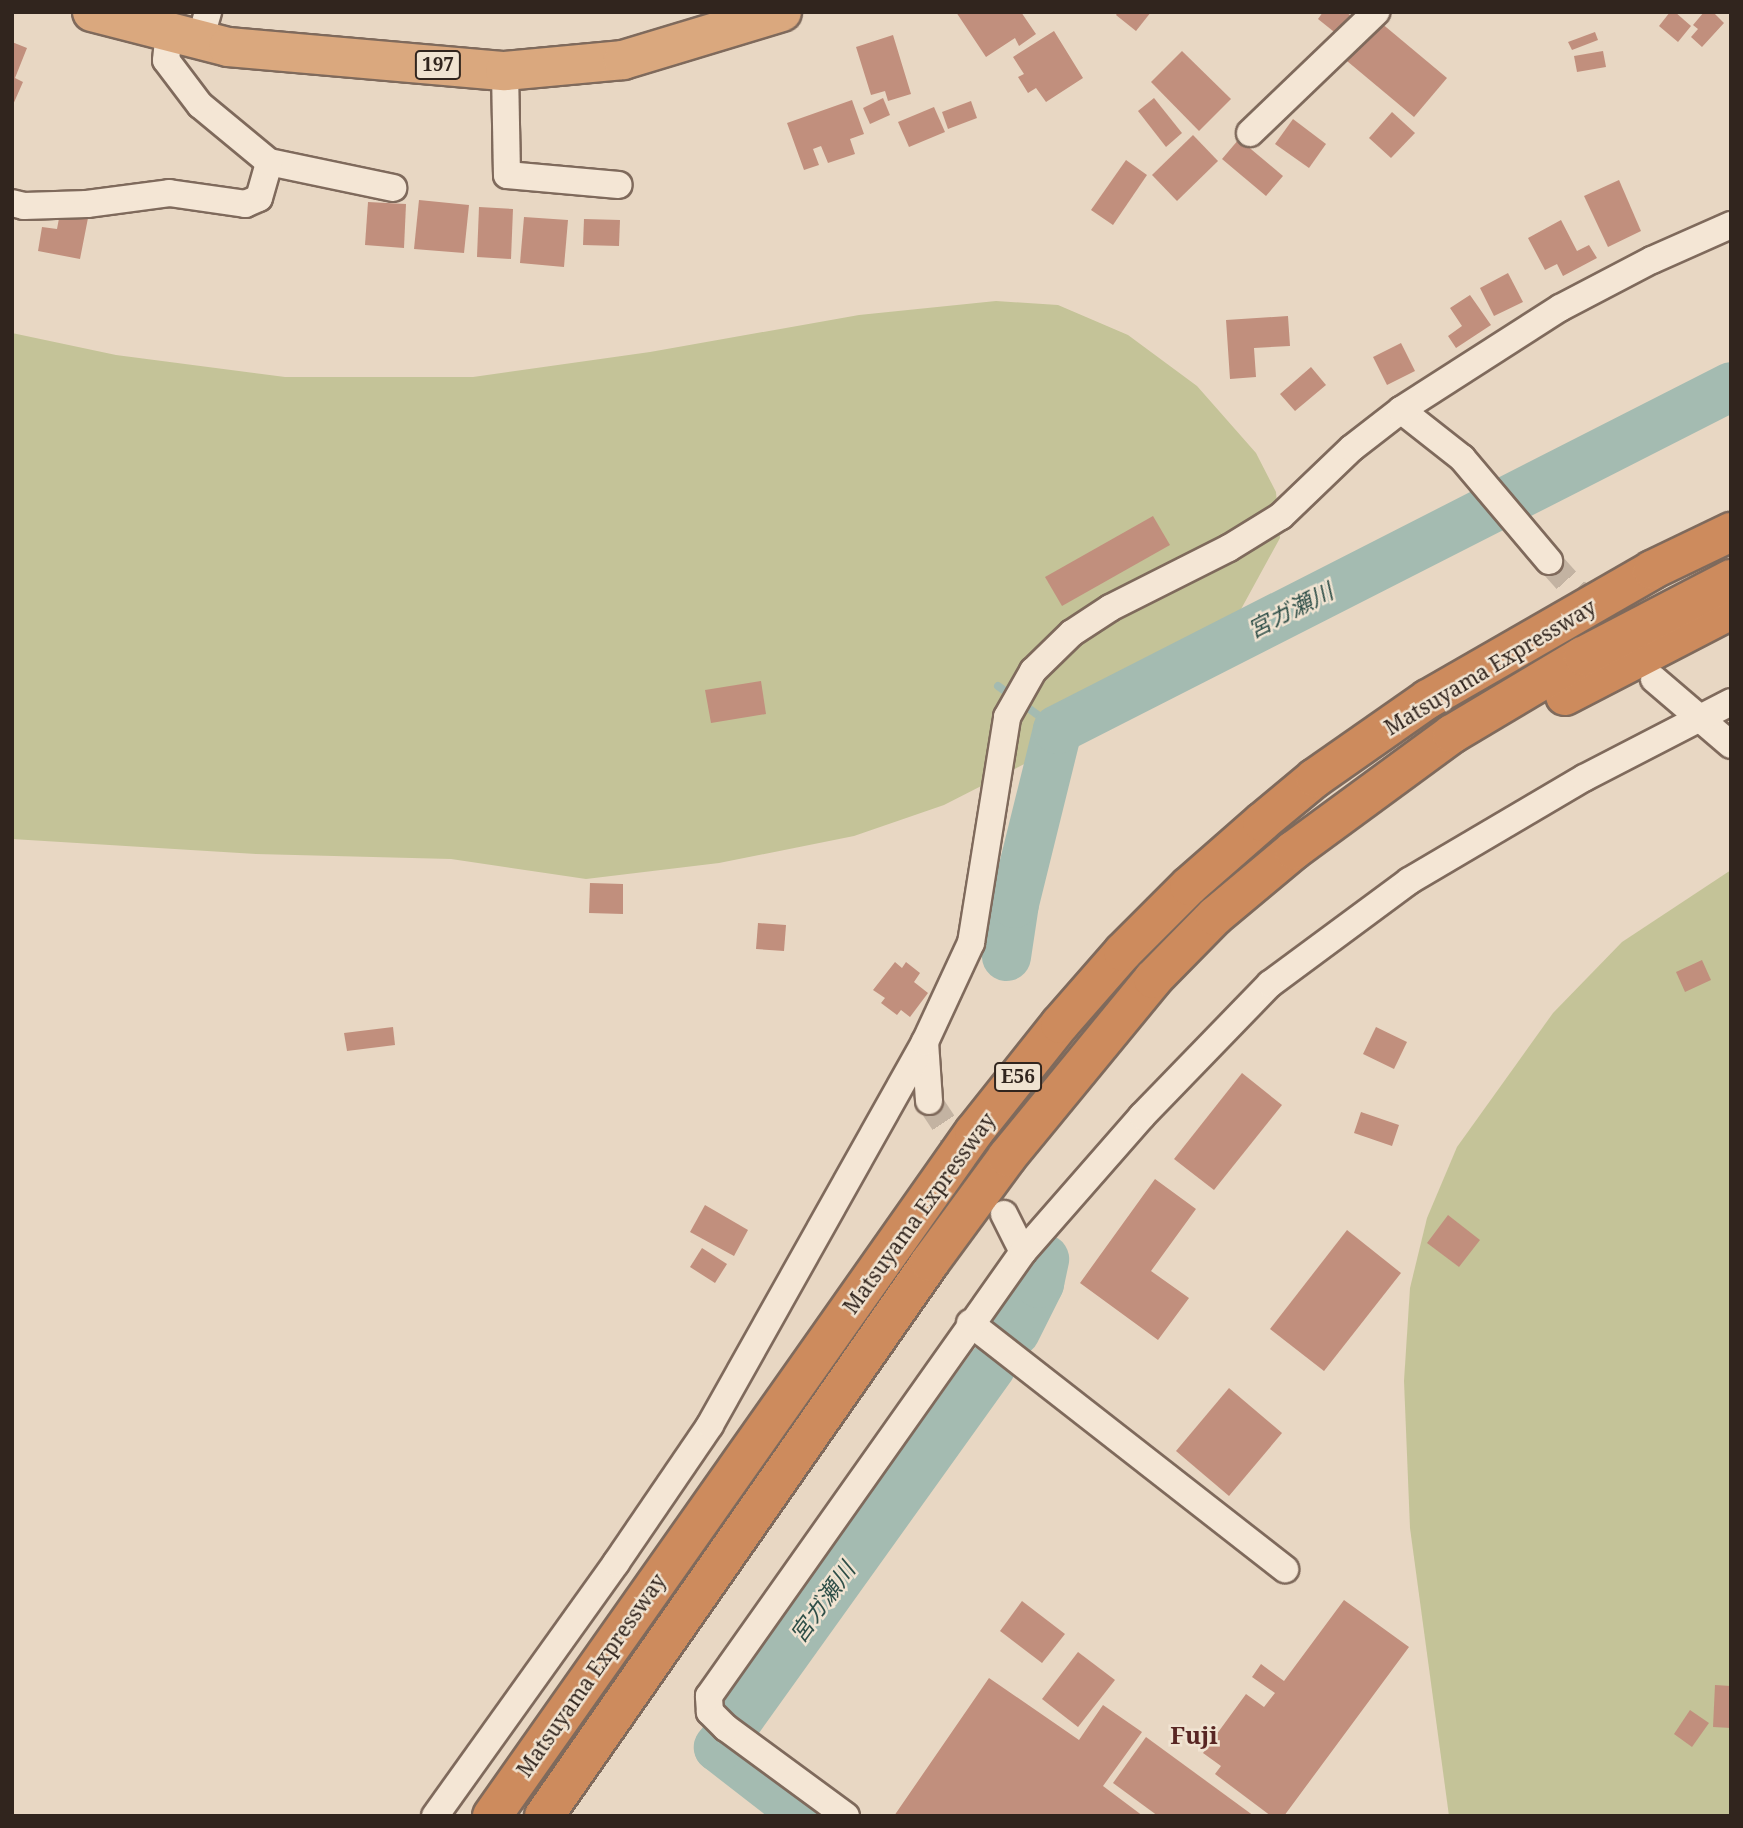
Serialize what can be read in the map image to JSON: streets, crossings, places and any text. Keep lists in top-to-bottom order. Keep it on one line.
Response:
{"streets":{"highway":["197","Matsuyama Expressway","E56"]},"districts":["Fuji"],"water":["宮ガ瀬川"]}
